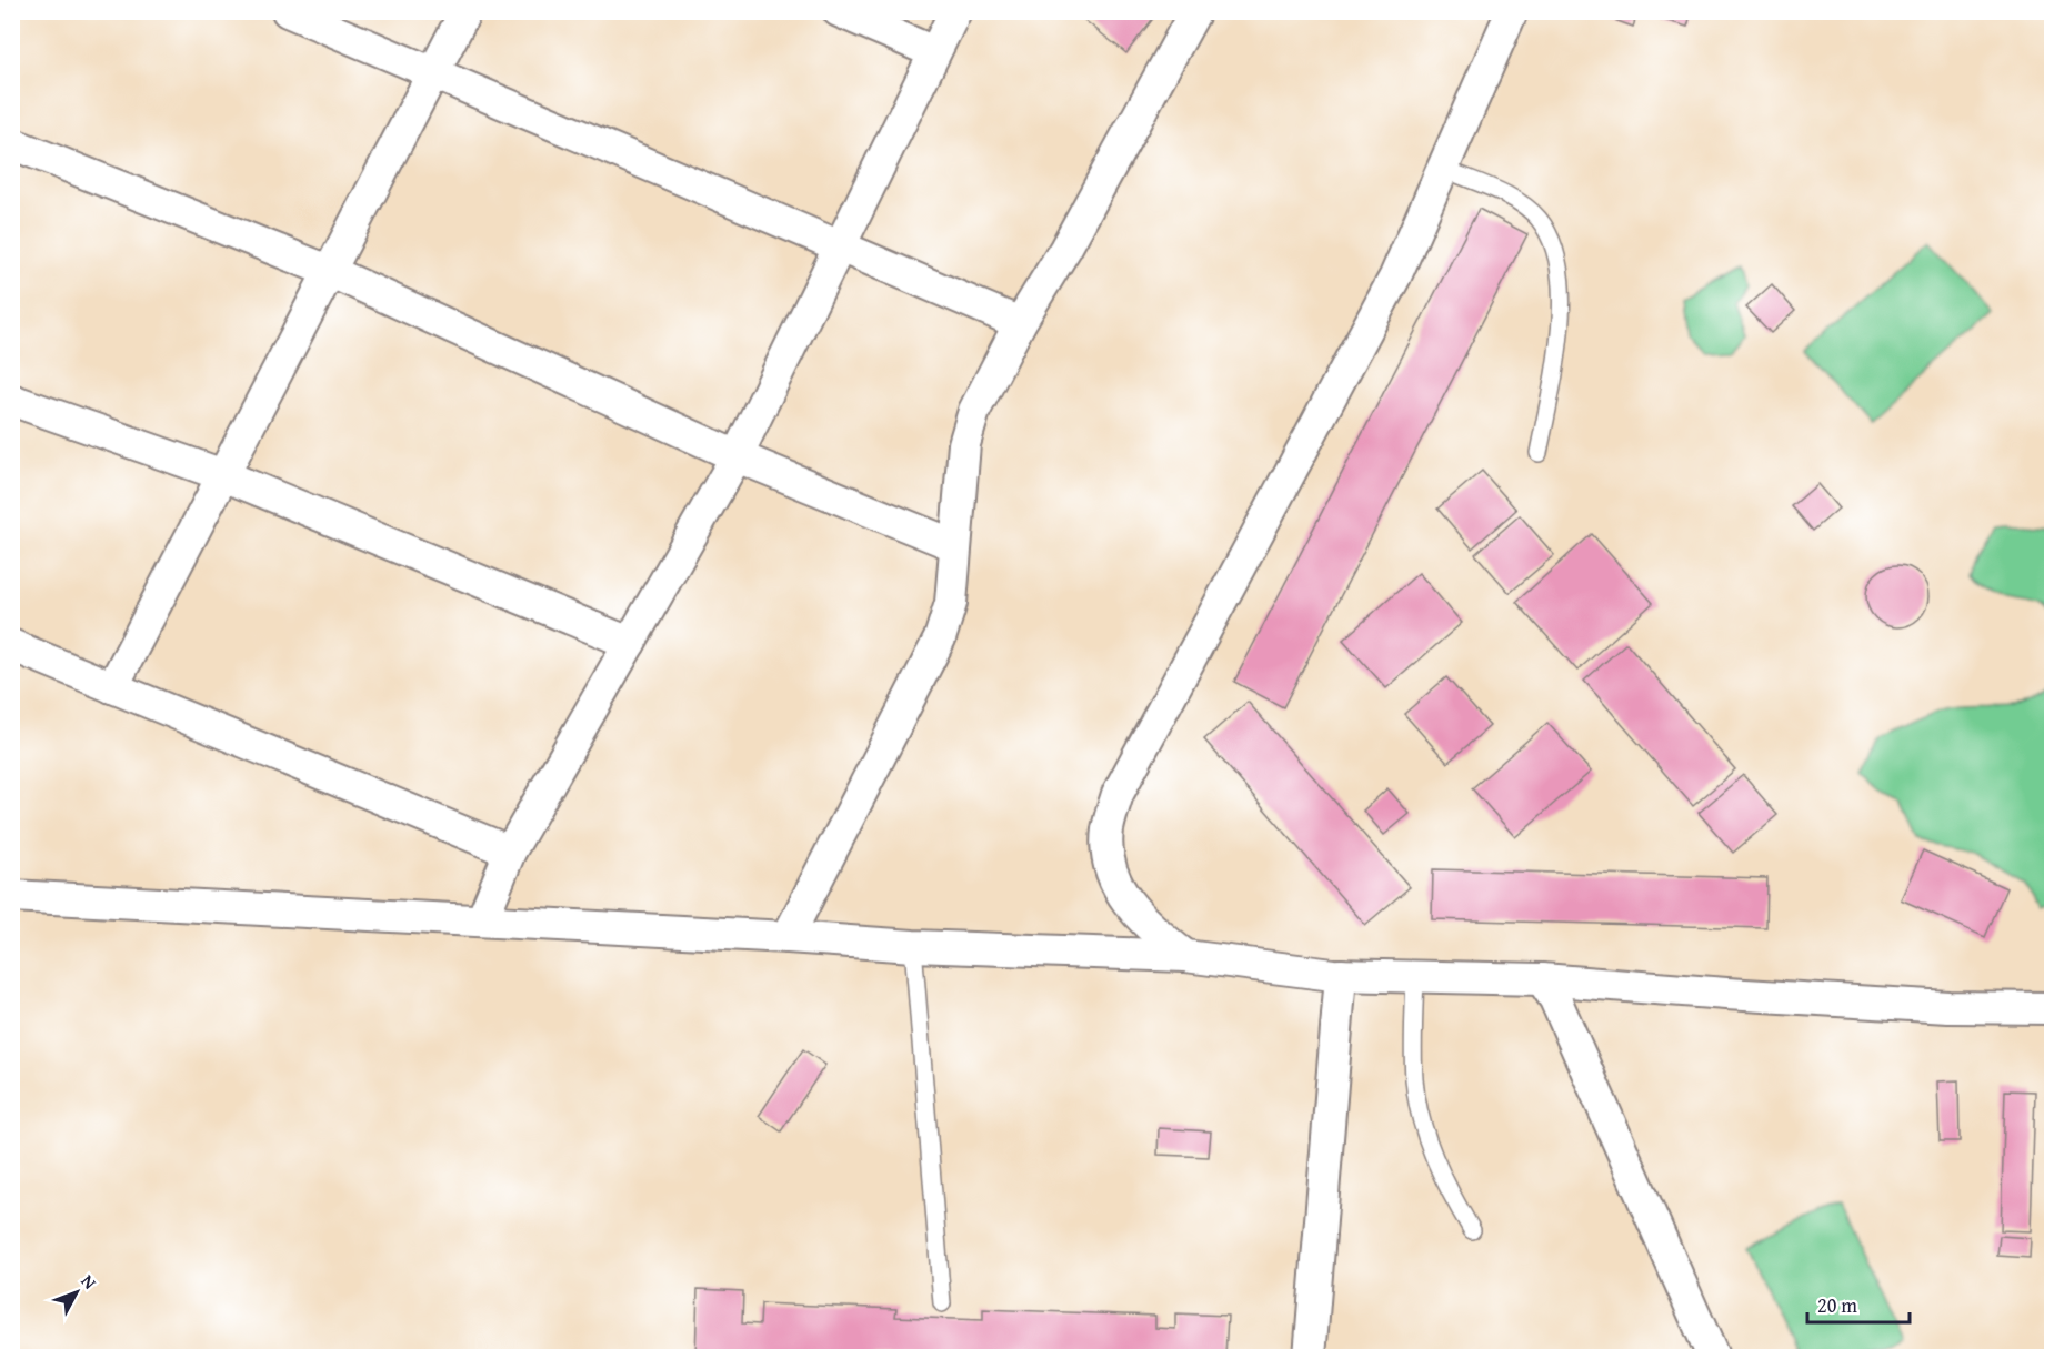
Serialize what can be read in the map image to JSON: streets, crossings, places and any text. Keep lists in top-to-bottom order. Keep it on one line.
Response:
{"scale_bar":"20 m","north":"top right"}
